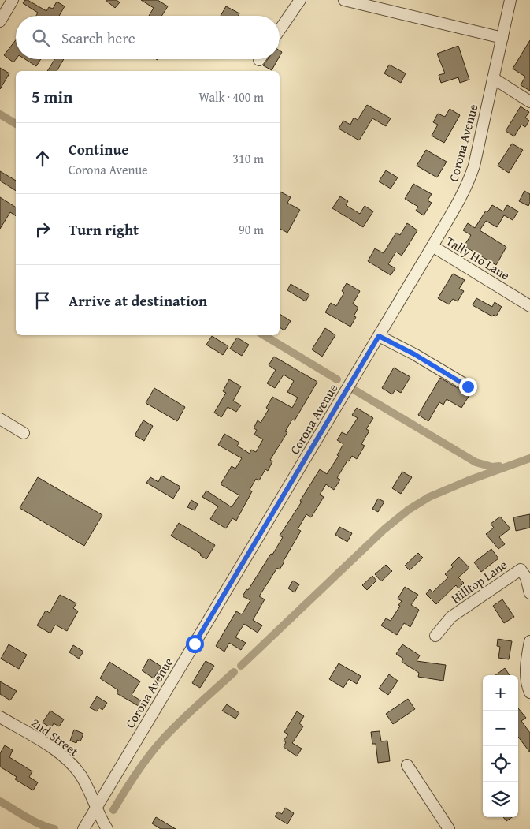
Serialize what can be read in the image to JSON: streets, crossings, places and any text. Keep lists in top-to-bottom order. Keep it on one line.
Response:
{"streets":{"street":["Corona Avenue","Tally Ho Lane","Hilltop Lane","2nd Street"]},"crossings":[["Corona Avenue","Tally Ho Lane"],["Corona Avenue","2nd Street"]],"page":{"search":"Search here","heading":["5 min","Walk · 400 m"],"list":[["Continue","Corona Avenue","310 m"],["Turn right","90 m"],"Arrive at destination"],"map_buttons":["+","−"]}}
